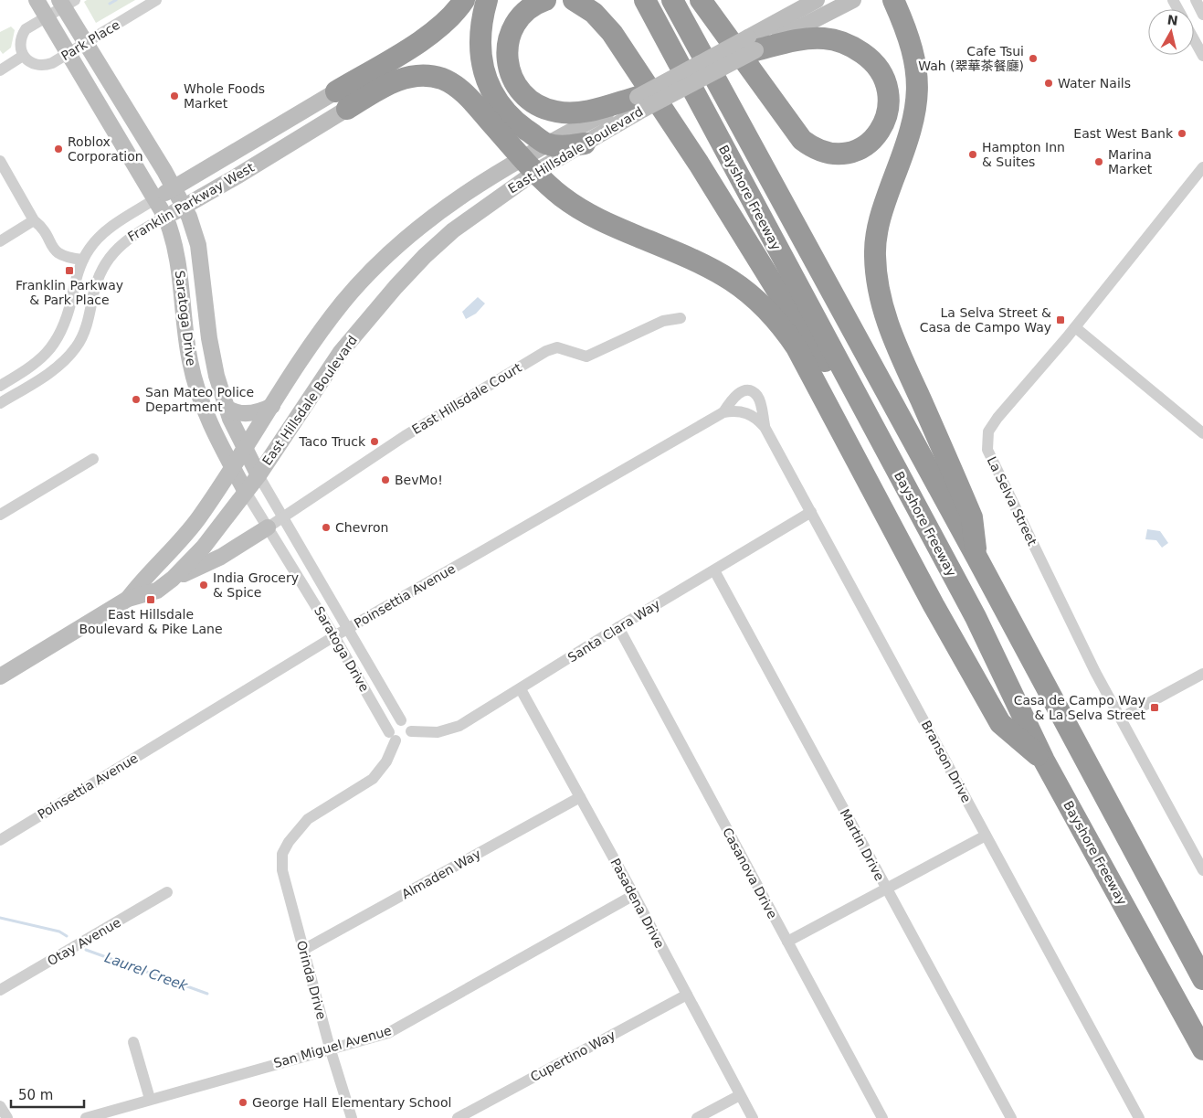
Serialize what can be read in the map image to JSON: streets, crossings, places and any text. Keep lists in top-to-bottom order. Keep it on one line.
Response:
{"streets":{"highway":["Bayshore Freeway"],"main road":["East Hillsdale Boulevard","Franklin Parkway West","Saratoga Drive"],"street":["Park Place","East Hillsdale Court","La Selva Street","Poinsettia Avenue","Santa Clara Way","Branson Drive","Martin Drive","Casanova Drive","Almaden Way","Pasadena Drive","Otay Avenue","Orinda Drive","San Miguel Avenue","Cupertino Way"]},"crossings":[["Park Place","Saratoga Drive"],["East Hillsdale Boulevard","Saratoga Drive"],["Franklin Parkway West","Saratoga Drive"],["Saratoga Drive","East Hillsdale Court"],["Saratoga Drive","Poinsettia Avenue"],["Saratoga Drive","Santa Clara Way"],["Saratoga Drive","Orinda Drive"],["Poinsettia Avenue","Branson Drive"],["Santa Clara Way","Branson Drive"],["Santa Clara Way","Martin Drive"],["Santa Clara Way","Casanova Drive"],["Santa Clara Way","Pasadena Drive"],["Santa Clara Way","Orinda Drive"],["Almaden Way","Pasadena Drive"],["Almaden Way","Orinda Drive"],["Pasadena Drive","San Miguel Avenue"],["Pasadena Drive","Cupertino Way"],["Orinda Drive","San Miguel Avenue"]],"water":["Laurel Creek"],"places":{"other":["Cafe Tsui Wah (翠華茶餐廳)","Water Nails","Whole Foods Market","East West Bank","Roblox Corporation","Hampton Inn & Suites","Marina Market","San Mateo Police Department","Taco Truck","BevMo!","Chevron","India Grocery & Spice","George Hall Elementary School"],"transit":["Franklin Parkway & Park Place","La Selva Street & Casa de Campo Way","East Hillsdale Boulevard & Pike Lane","Casa de Campo Way & La Selva Street"]},"scale_bar":"50 m","north":"top"}
